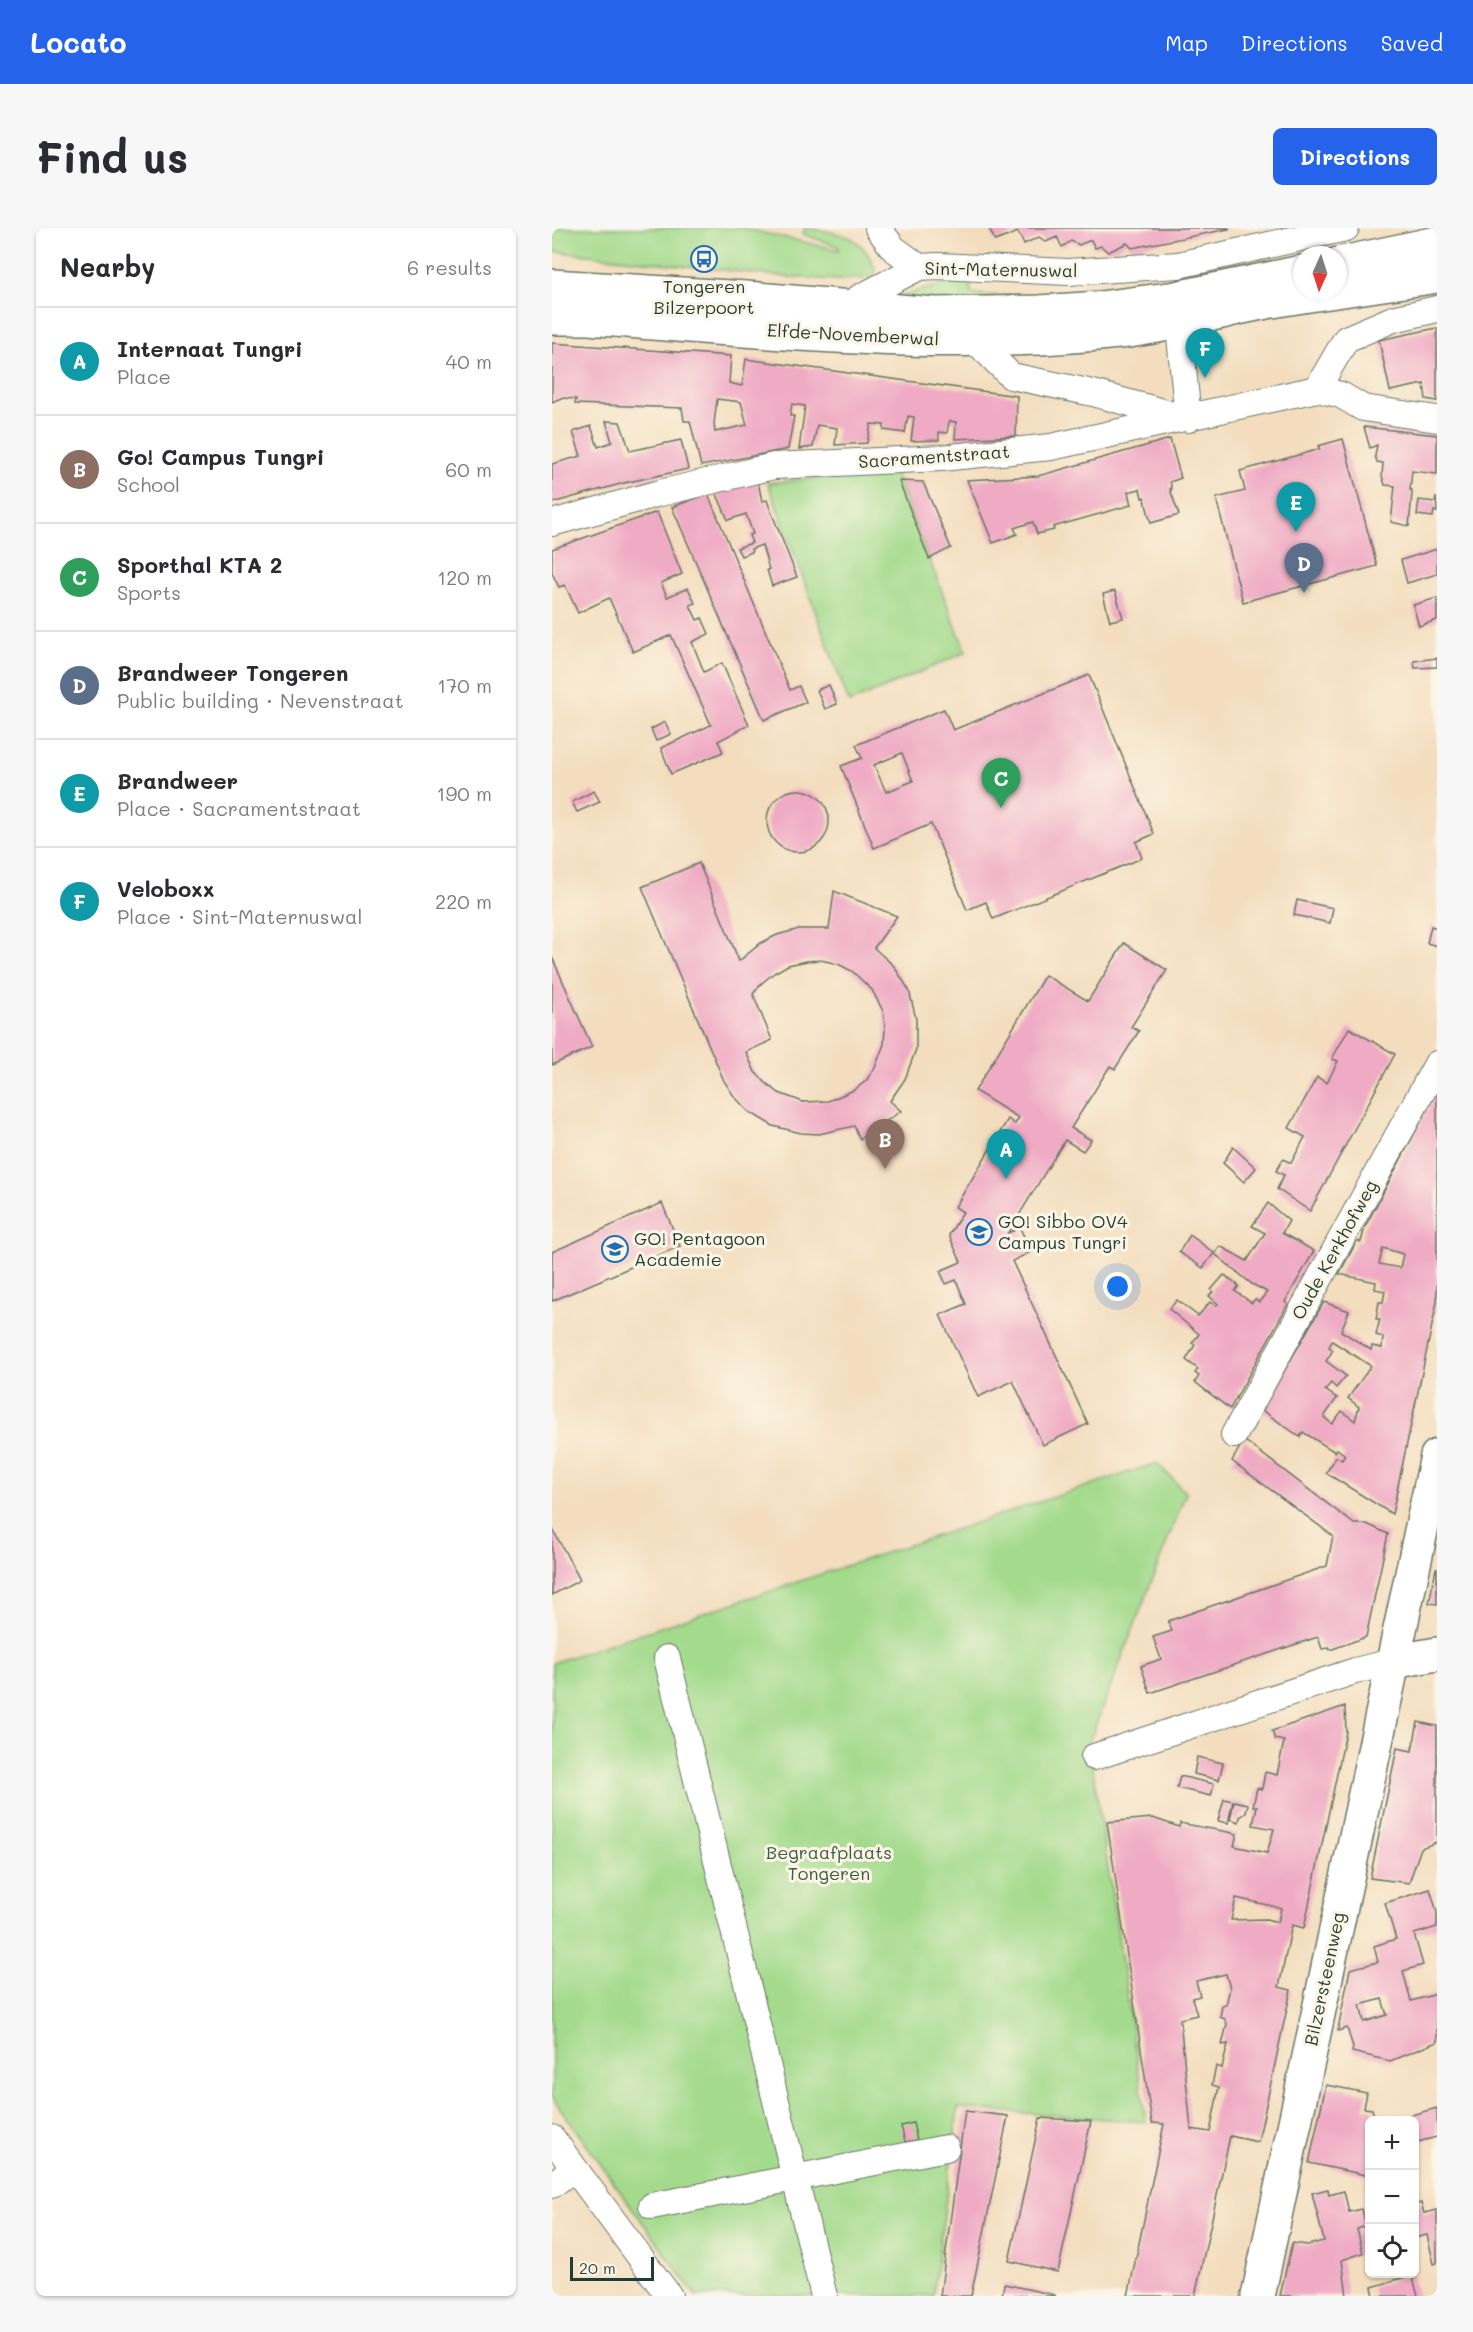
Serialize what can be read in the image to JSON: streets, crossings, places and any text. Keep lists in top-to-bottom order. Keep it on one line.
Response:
{"streets":{"main road":["Elfde-Novemberwal","Bilzersteenweg"],"street":["Sint-Maternuswal","Sacramentstraat","Oude Kerkhofweg"]},"crossings":[["Sint-Maternuswal","Elfde-Novemberwal"]],"parks":["Begraafplaats Tongeren"],"places":{"bus stop":["Tongeren Bilzerpoort"],"school or university":["GO! Sibbo OV4 Campus Tungri","GO! Pentagoon Academie"]},"scale_bar":"20 m","north":"bottom","page":{"header":"Locato","nav":["Map","Directions","Saved"],"buttons":"Directions","title":"Find us","heading":["Nearby","6 results"],"list":[{"mark":"A","name":"Internaat Tungri","note":"Place","value":"40 m"},{"mark":"B","name":"Go! Campus Tungri","note":"School","value":"60 m"},{"mark":"C","name":"Sporthal KTA 2","note":"Sports","value":"120 m"},{"mark":"D","name":"Brandweer Tongeren","note":"Public building · Nevenstraat","value":"170 m"},{"mark":"E","name":"Brandweer","note":"Place · Sacramentstraat","value":"190 m"},{"mark":"F","name":"Veloboxx","note":"Place · Sint-Maternuswal","value":"220 m"}],"pins":["F","E","D","C","B","A"],"map_buttons":["+","−"],"scale":"20 m"}}
